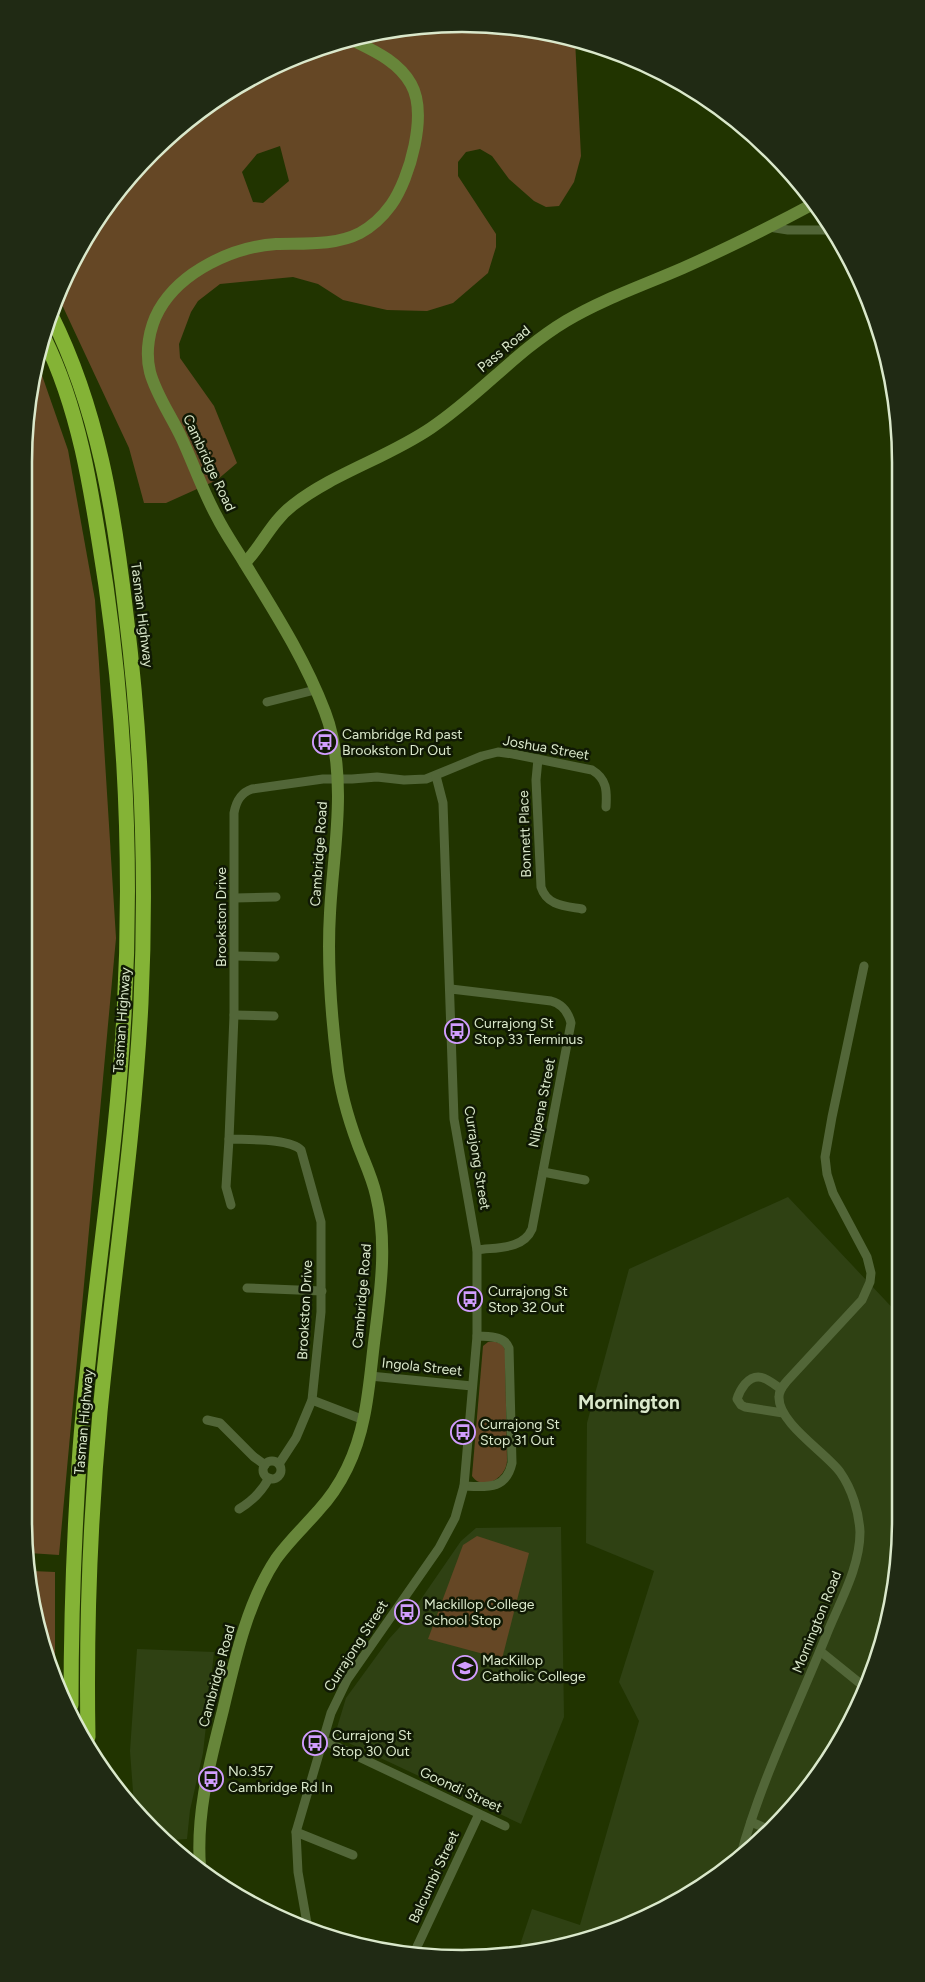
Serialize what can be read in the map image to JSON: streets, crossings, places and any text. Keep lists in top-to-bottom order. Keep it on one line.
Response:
{"streets":{"highway":["Tasman Highway"],"main road":["Pass Road","Cambridge Road"],"street":["Joshua Street","Bonnett Place","Brookston Drive","Nilpena Street","Currajong Street","Ingola Street","Mornington Road","Goondi Street","Balcumbi Street"]},"crossings":[["Pass Road","Cambridge Road"],["Cambridge Road","Joshua Street"],["Cambridge Road","Brookston Drive"],["Cambridge Road","Ingola Street"],["Joshua Street","Bonnett Place"],["Joshua Street","Brookston Drive"],["Joshua Street","Currajong Street"],["Nilpena Street","Currajong Street"],["Currajong Street","Ingola Street"],["Currajong Street","Goondi Street"],["Goondi Street","Balcumbi Street"]],"districts":["Mornington"],"places":{"bus stop":["Cambridge Rd past Brookston Dr Out","Currajong St Stop 33 Terminus","Currajong St Stop 32 Out","Currajong St Stop 31 Out","Mackillop College School Stop","Currajong St Stop 30 Out","No.357 Cambridge Rd In"],"school or university":["MacKillop Catholic College"]}}
